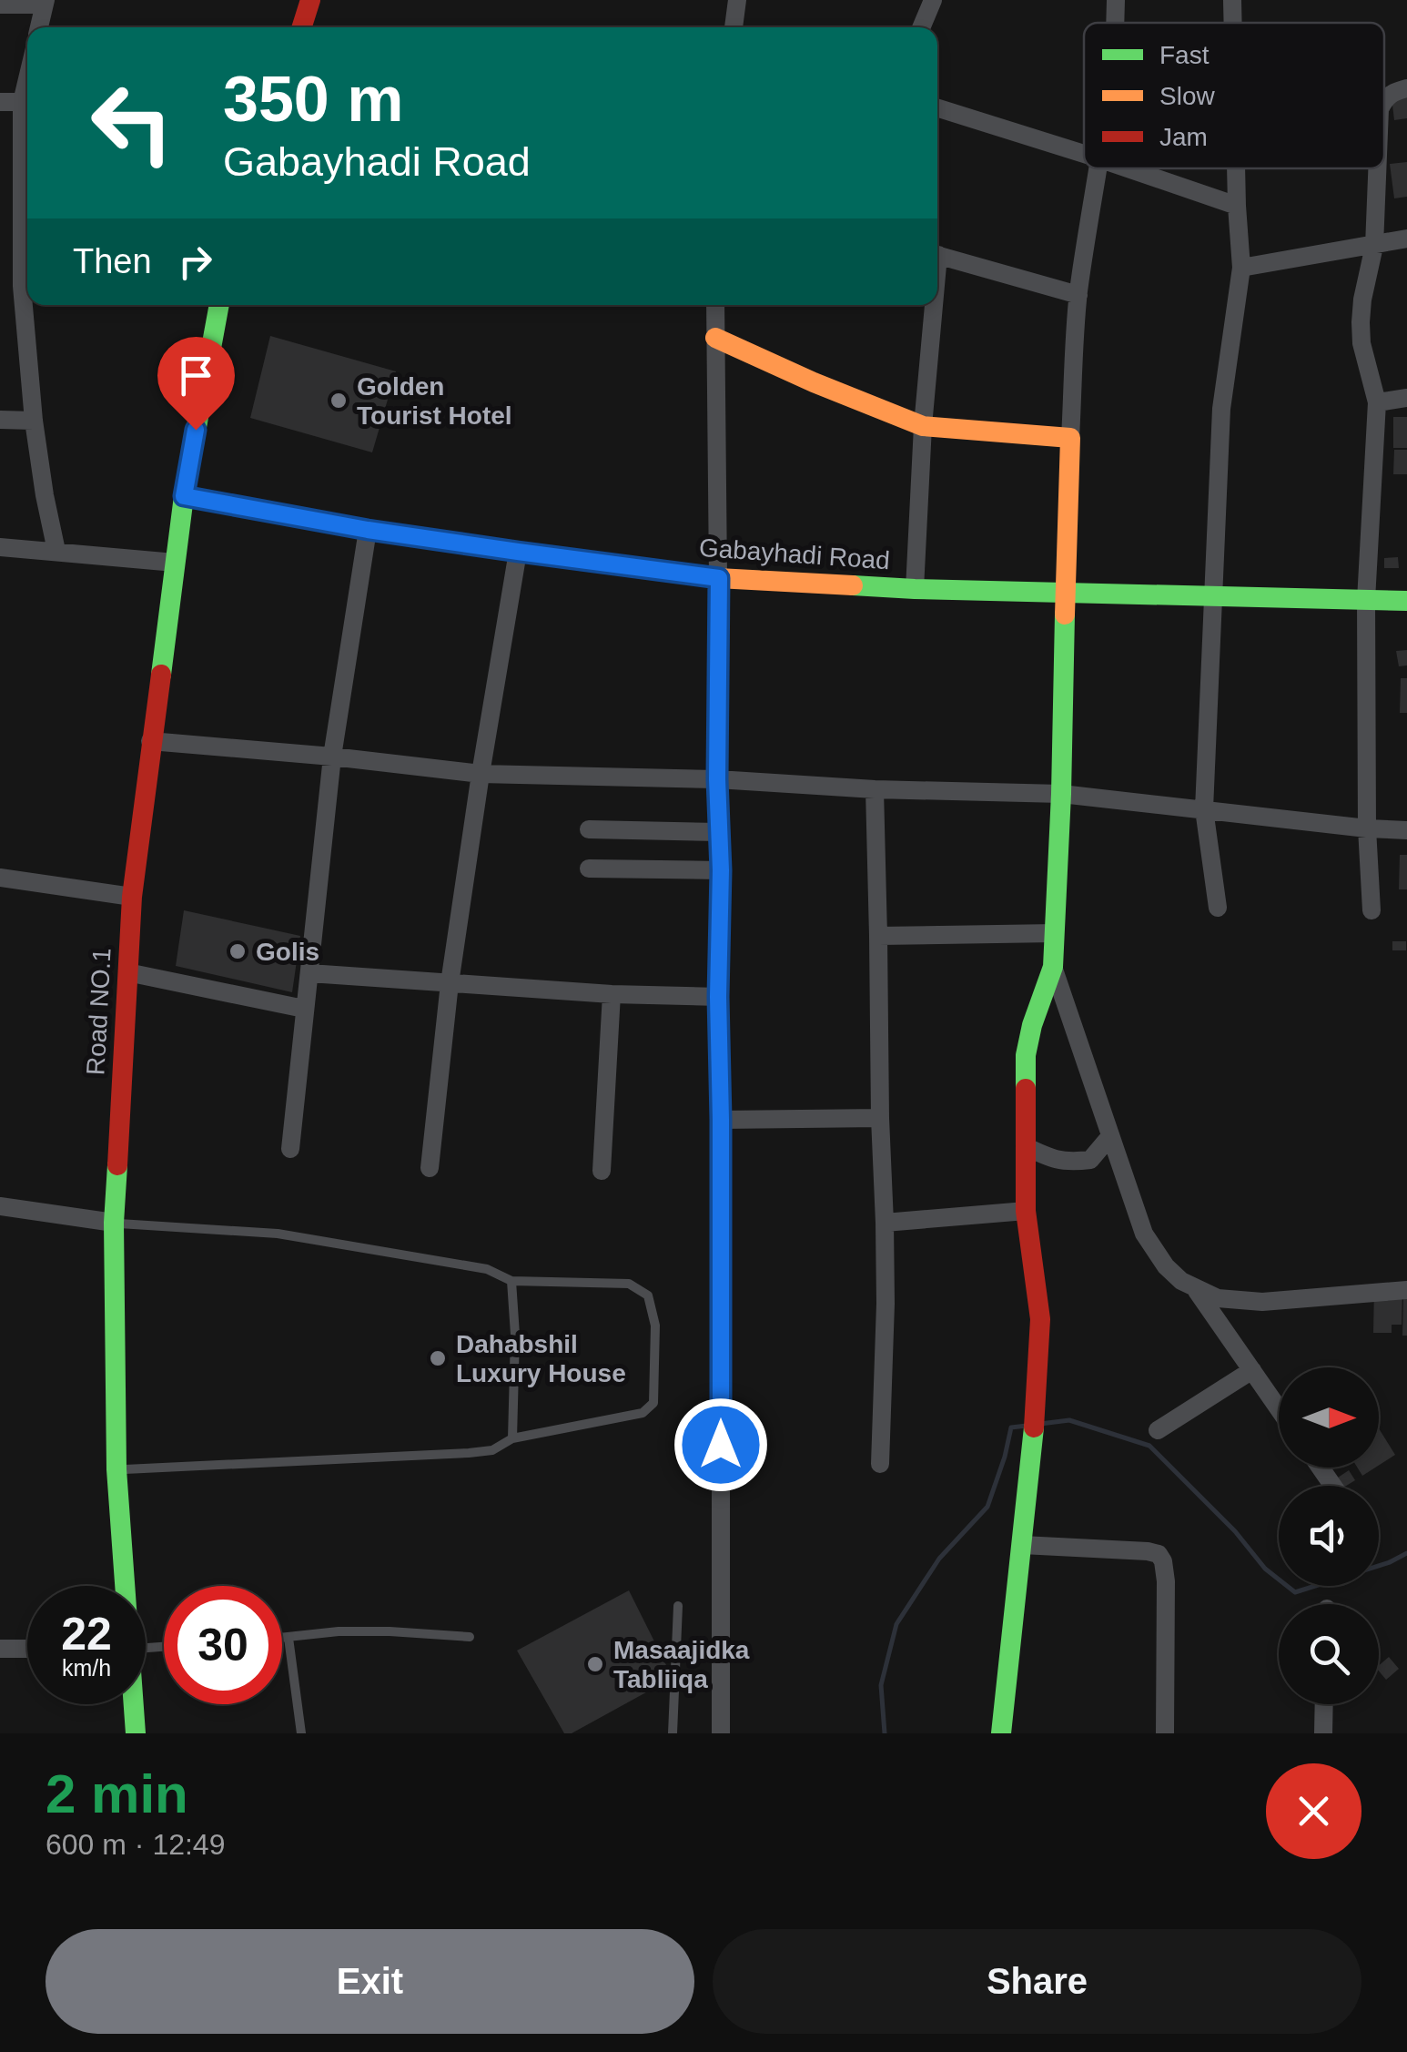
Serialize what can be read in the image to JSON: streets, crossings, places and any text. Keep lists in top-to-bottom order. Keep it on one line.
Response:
{"streets":{"main road":["Gabayhadi Road","Road NO.1"]},"crossings":[["Gabayhadi Road","Road NO.1"]],"places":["Golden Tourist Hotel","Golis","Dahabshil Luxury House","Masaajidka Tabliiqa"],"legend":["Fast","Slow","Jam"],"north":"right","page":{"turn":["350 m","Gabayhadi Road"],"then":"Then","speed":"22 km/h","limit":"30","heading":["2 min","600 m · 12:49"],"buttons":["Exit","Share"]}}
